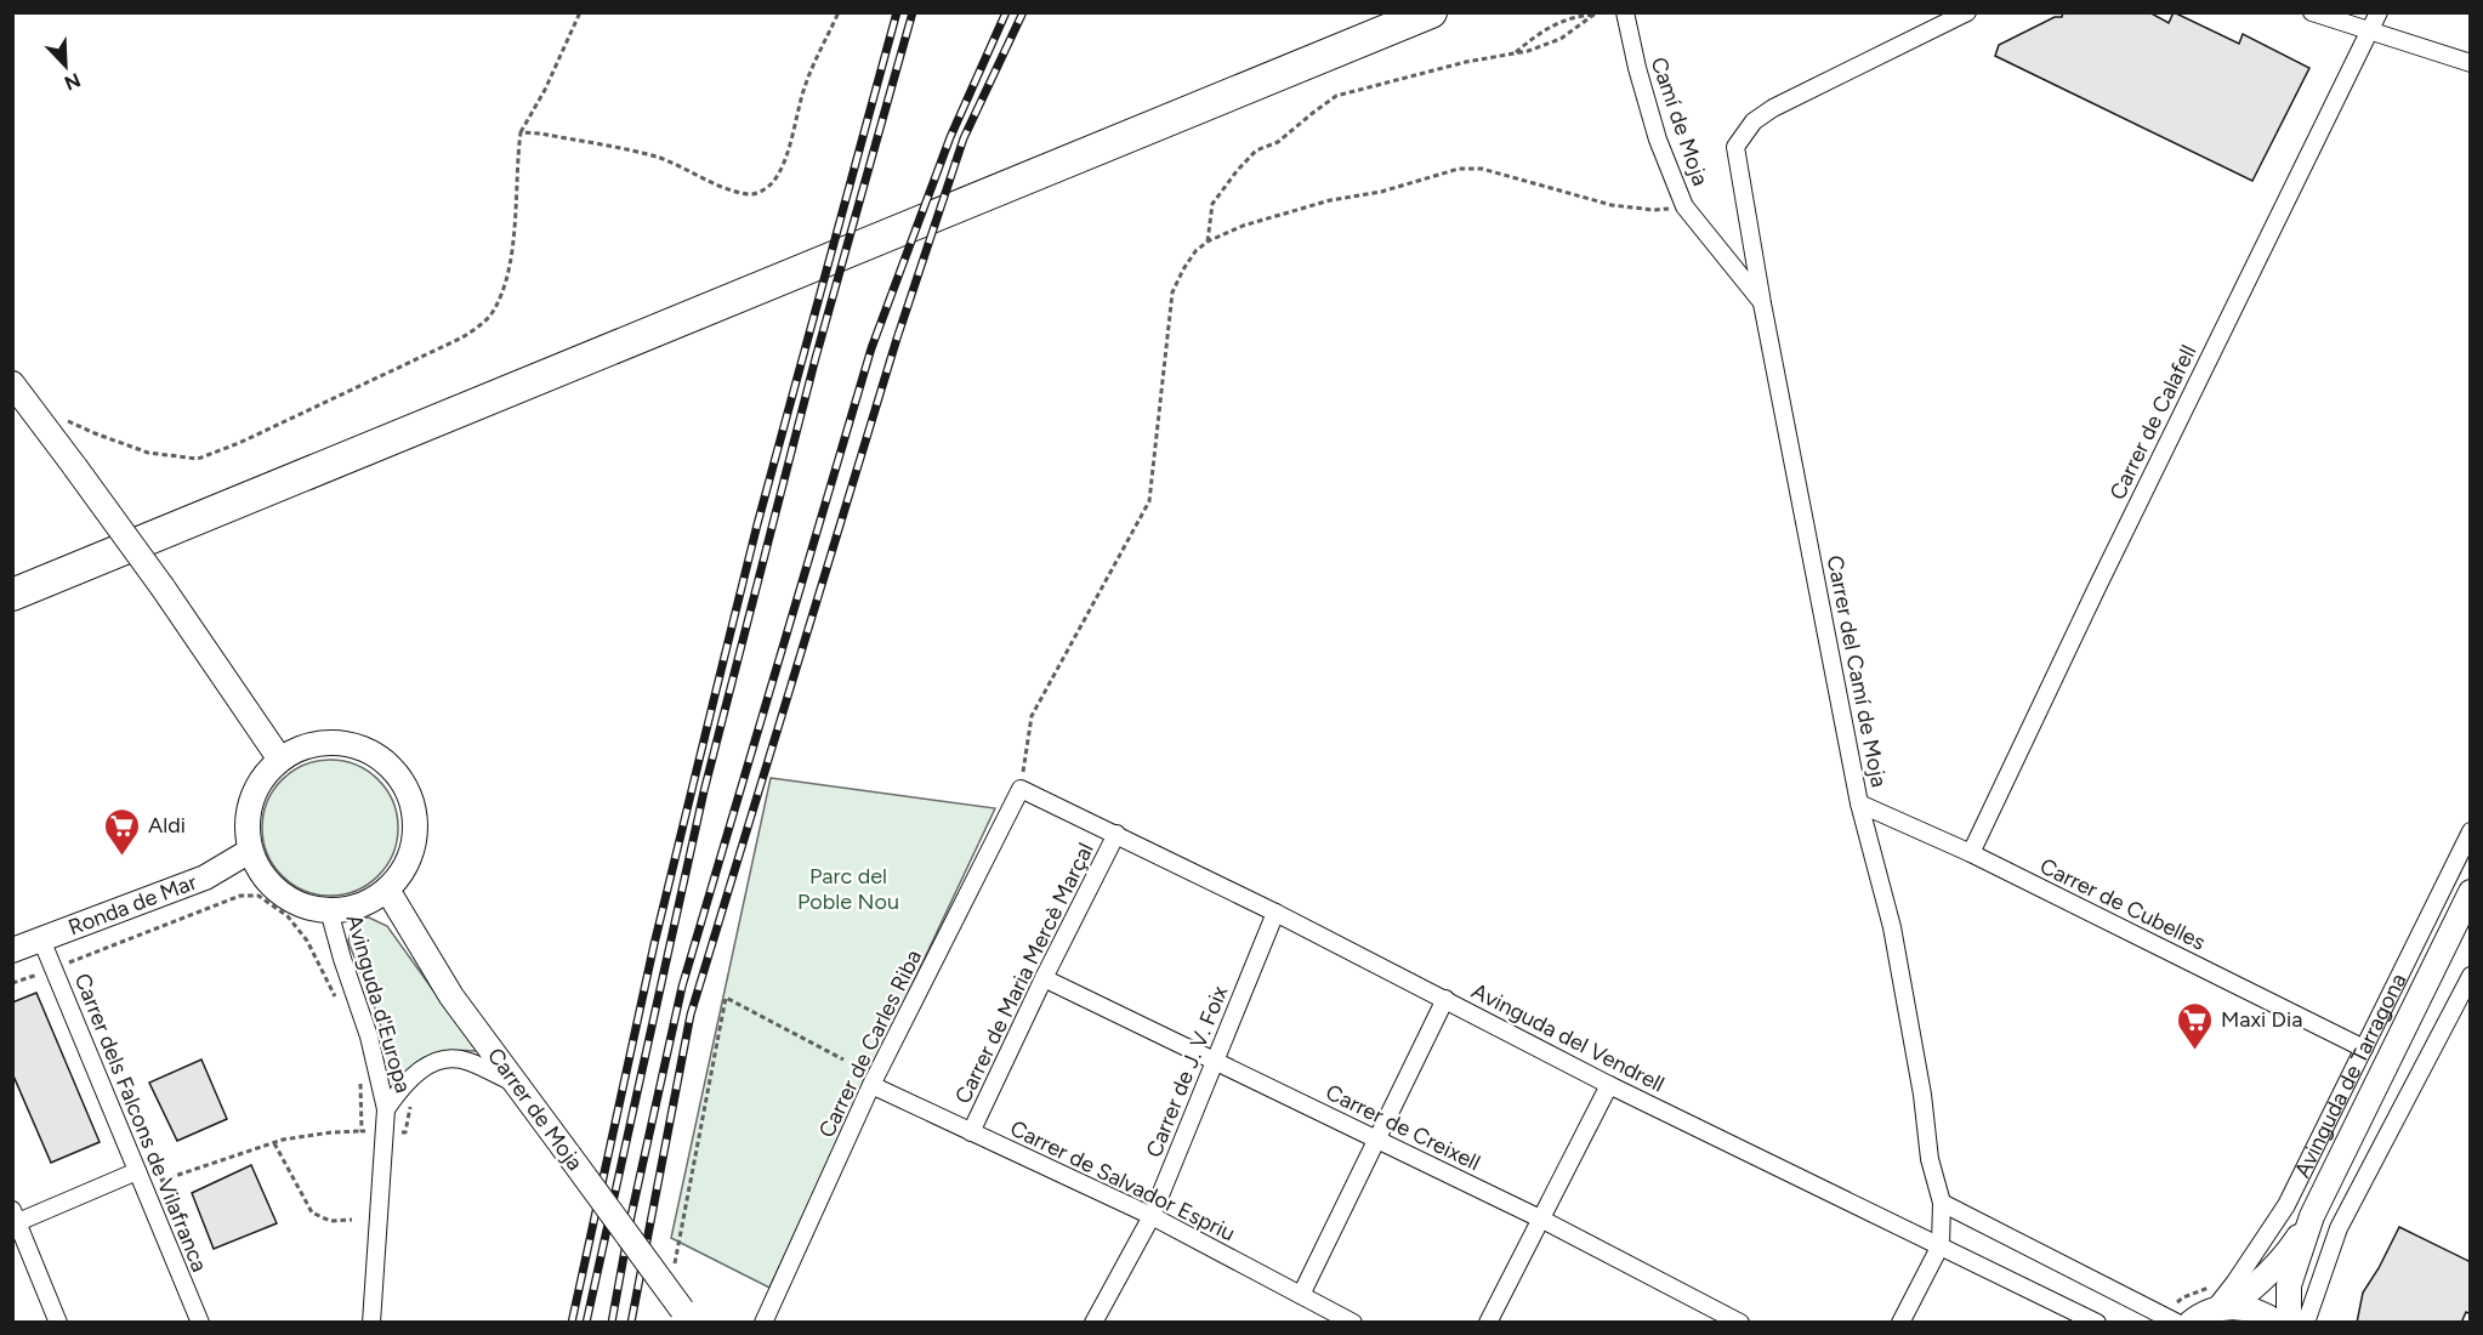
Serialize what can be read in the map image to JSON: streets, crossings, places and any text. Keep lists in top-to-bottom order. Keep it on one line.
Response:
{"streets":{"street":["Camí de Moja","Carrer de Calafell","Carrer del Camí de Moja","Ronda de Mar","Carrer de Cubelles","Carrer de Maria Mercè Marçal","Avinguda d'Europa","Avinguda del Vendrell","Carrer de Carles Riba","Carrer de J. V. Foix","Avinguda de Tarragona","Carrer de Moja","Carrer dels Falcons de Vilafranca","Carrer de Creixell","Carrer de Salvador Espriu"]},"crossings":[["Camí de Moja","Carrer del Camí de Moja"],["Carrer de Calafell","Carrer de Cubelles"],["Carrer del Camí de Moja","Carrer de Cubelles"],["Carrer del Camí de Moja","Avinguda del Vendrell"],["Ronda de Mar","Avinguda d'Europa"],["Ronda de Mar","Carrer de Moja"],["Ronda de Mar","Carrer dels Falcons de Vilafranca"],["Carrer de Cubelles","Avinguda de Tarragona"],["Carrer de Maria Mercè Marçal","Avinguda del Vendrell"],["Carrer de Maria Mercè Marçal","Carrer de Creixell"],["Carrer de Maria Mercè Marçal","Carrer de Salvador Espriu"],["Avinguda d'Europa","Carrer de Moja"],["Avinguda del Vendrell","Carrer de Carles Riba"],["Avinguda del Vendrell","Carrer de J. V. Foix"],["Carrer de Carles Riba","Carrer de Salvador Espriu"],["Carrer de J. V. Foix","Carrer de Creixell"],["Carrer de J. V. Foix","Carrer de Salvador Espriu"]],"parks":["Parc del Poble Nou"],"places":{"supermarket":["Aldi","Maxi Dia"]},"north":"bottom right"}
